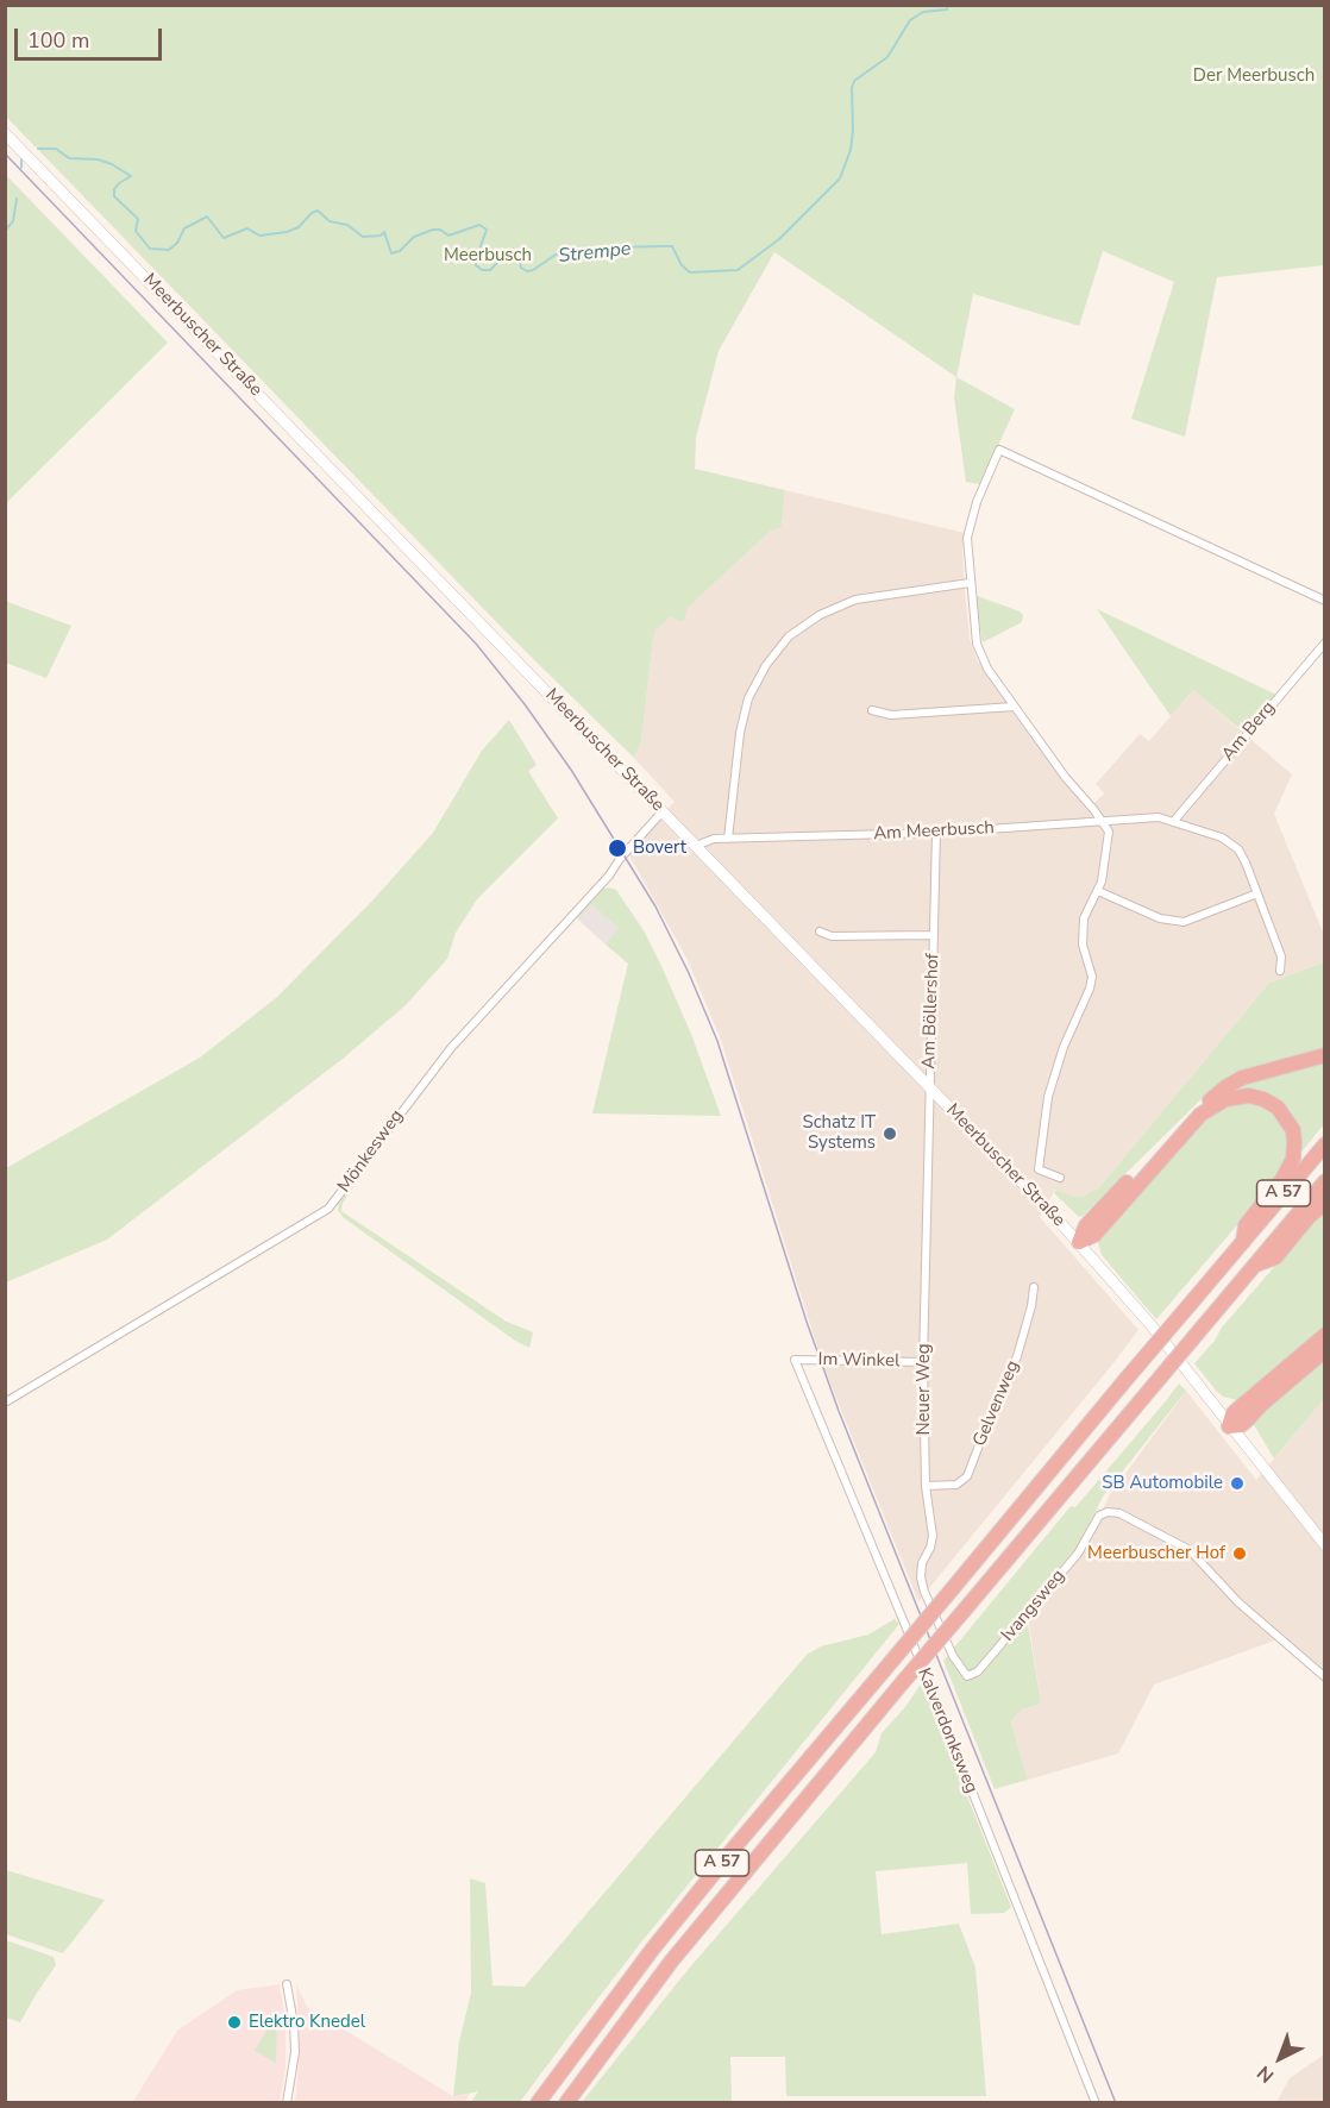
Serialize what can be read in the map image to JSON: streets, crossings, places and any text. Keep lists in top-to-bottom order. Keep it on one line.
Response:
{"streets":{"highway":["A 57"],"main road":["Meerbuscher Straße"],"street":["Am Berg","Am Meerbusch","Am Böllershof","Mönkesweg","Im Winkel","Neuer Weg","Gelvenweg","Ivangsweg","Kalverdonksweg"]},"crossings":[["Meerbuscher Straße","Am Meerbusch"],["Meerbuscher Straße","Am Böllershof"],["Meerbuscher Straße","Mönkesweg"],["Meerbuscher Straße","Neuer Weg"],["Am Berg","Am Meerbusch"],["Am Meerbusch","Am Böllershof"],["Am Böllershof","Neuer Weg"],["Im Winkel","Neuer Weg"],["Im Winkel","Kalverdonksweg"],["Neuer Weg","Gelvenweg"],["Neuer Weg","Ivangsweg"]],"water":["Strempe"],"parks":["Der Meerbusch","Meerbusch"],"places":["Bovert","Schatz IT Systems","SB Automobile","Meerbuscher Hof","Elektro Knedel"],"scale_bar":"100 m","north":"bottom left"}
